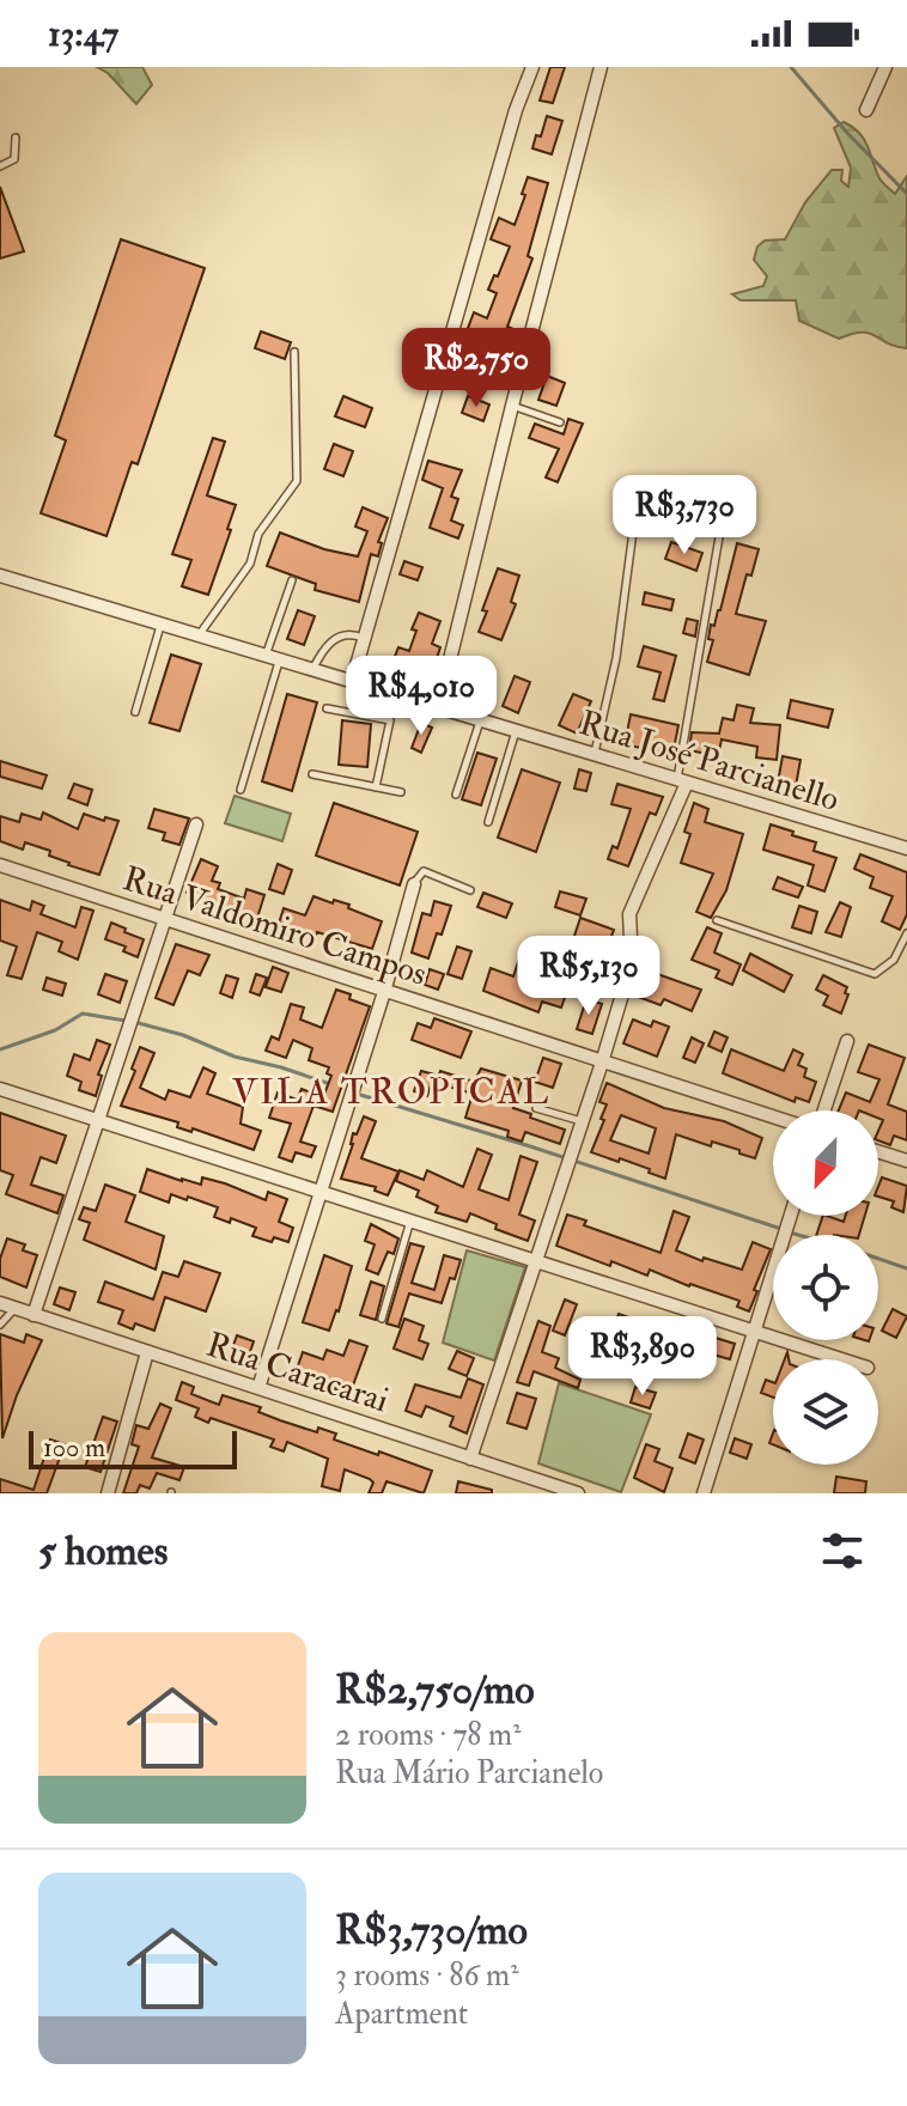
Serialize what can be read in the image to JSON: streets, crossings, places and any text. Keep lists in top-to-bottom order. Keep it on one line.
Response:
{"streets":{"street":["Rua José Parcianello","Rua Valdomiro Campos","Rua Caracarai"]},"districts":["VILA TROPICAL"],"scale_bar":"100 m","north":"bottom left","page":{"status":"13:47","price":["R$2,750","R$3,730","R$4,010","R$5,130","R$3,890"],"scale":"100 m","heading":"5 homes","list":[{"name":"R$2,750/mo","note":"2 rooms · 78 m² · Rua Mário Parcianelo"},{"name":"R$3,730/mo","note":"3 rooms · 86 m² · Apartment"}]}}
